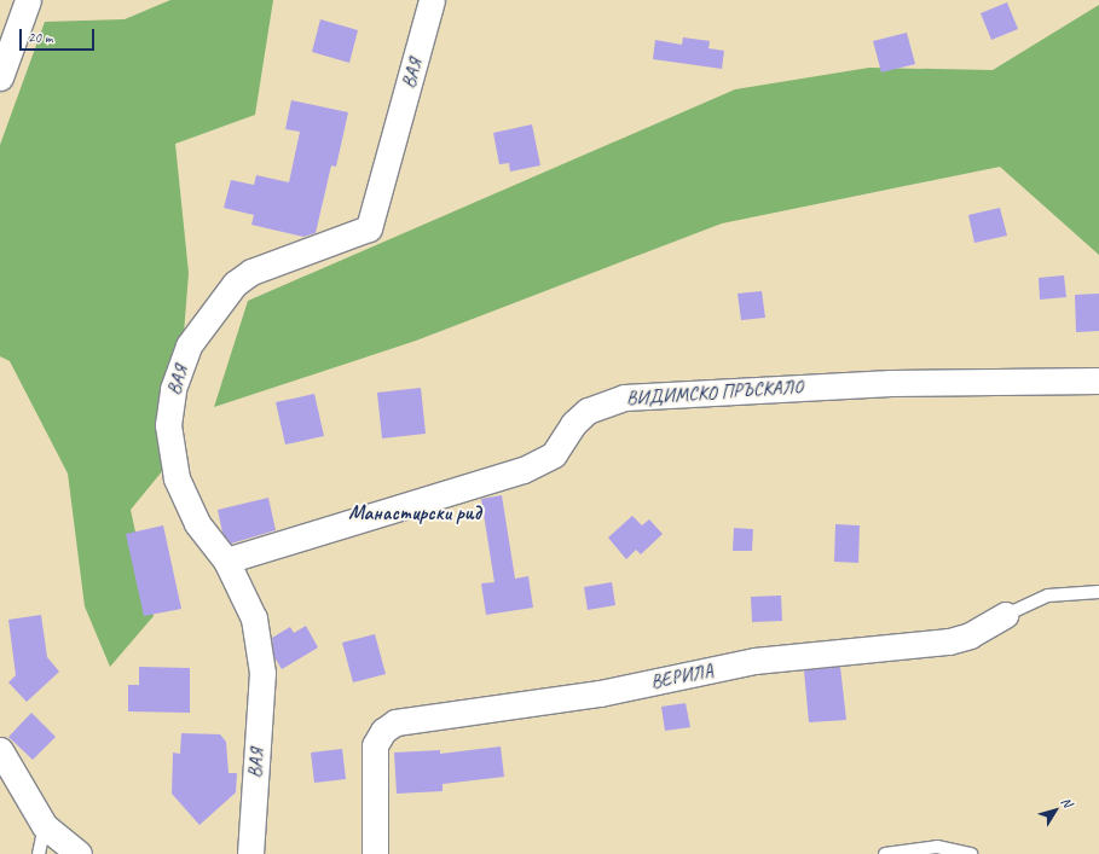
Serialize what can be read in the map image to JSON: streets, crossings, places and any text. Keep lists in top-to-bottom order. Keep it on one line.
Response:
{"streets":{"street":["ВАЯ","ВИДИМСКО ПРЪСКАЛО","ВЕРИЛА"]},"crossings":[["ВАЯ","ВИДИМСКО ПРЪСКАЛО"]],"districts":["Манастирски рид"],"scale_bar":"20 m","north":"top right"}
